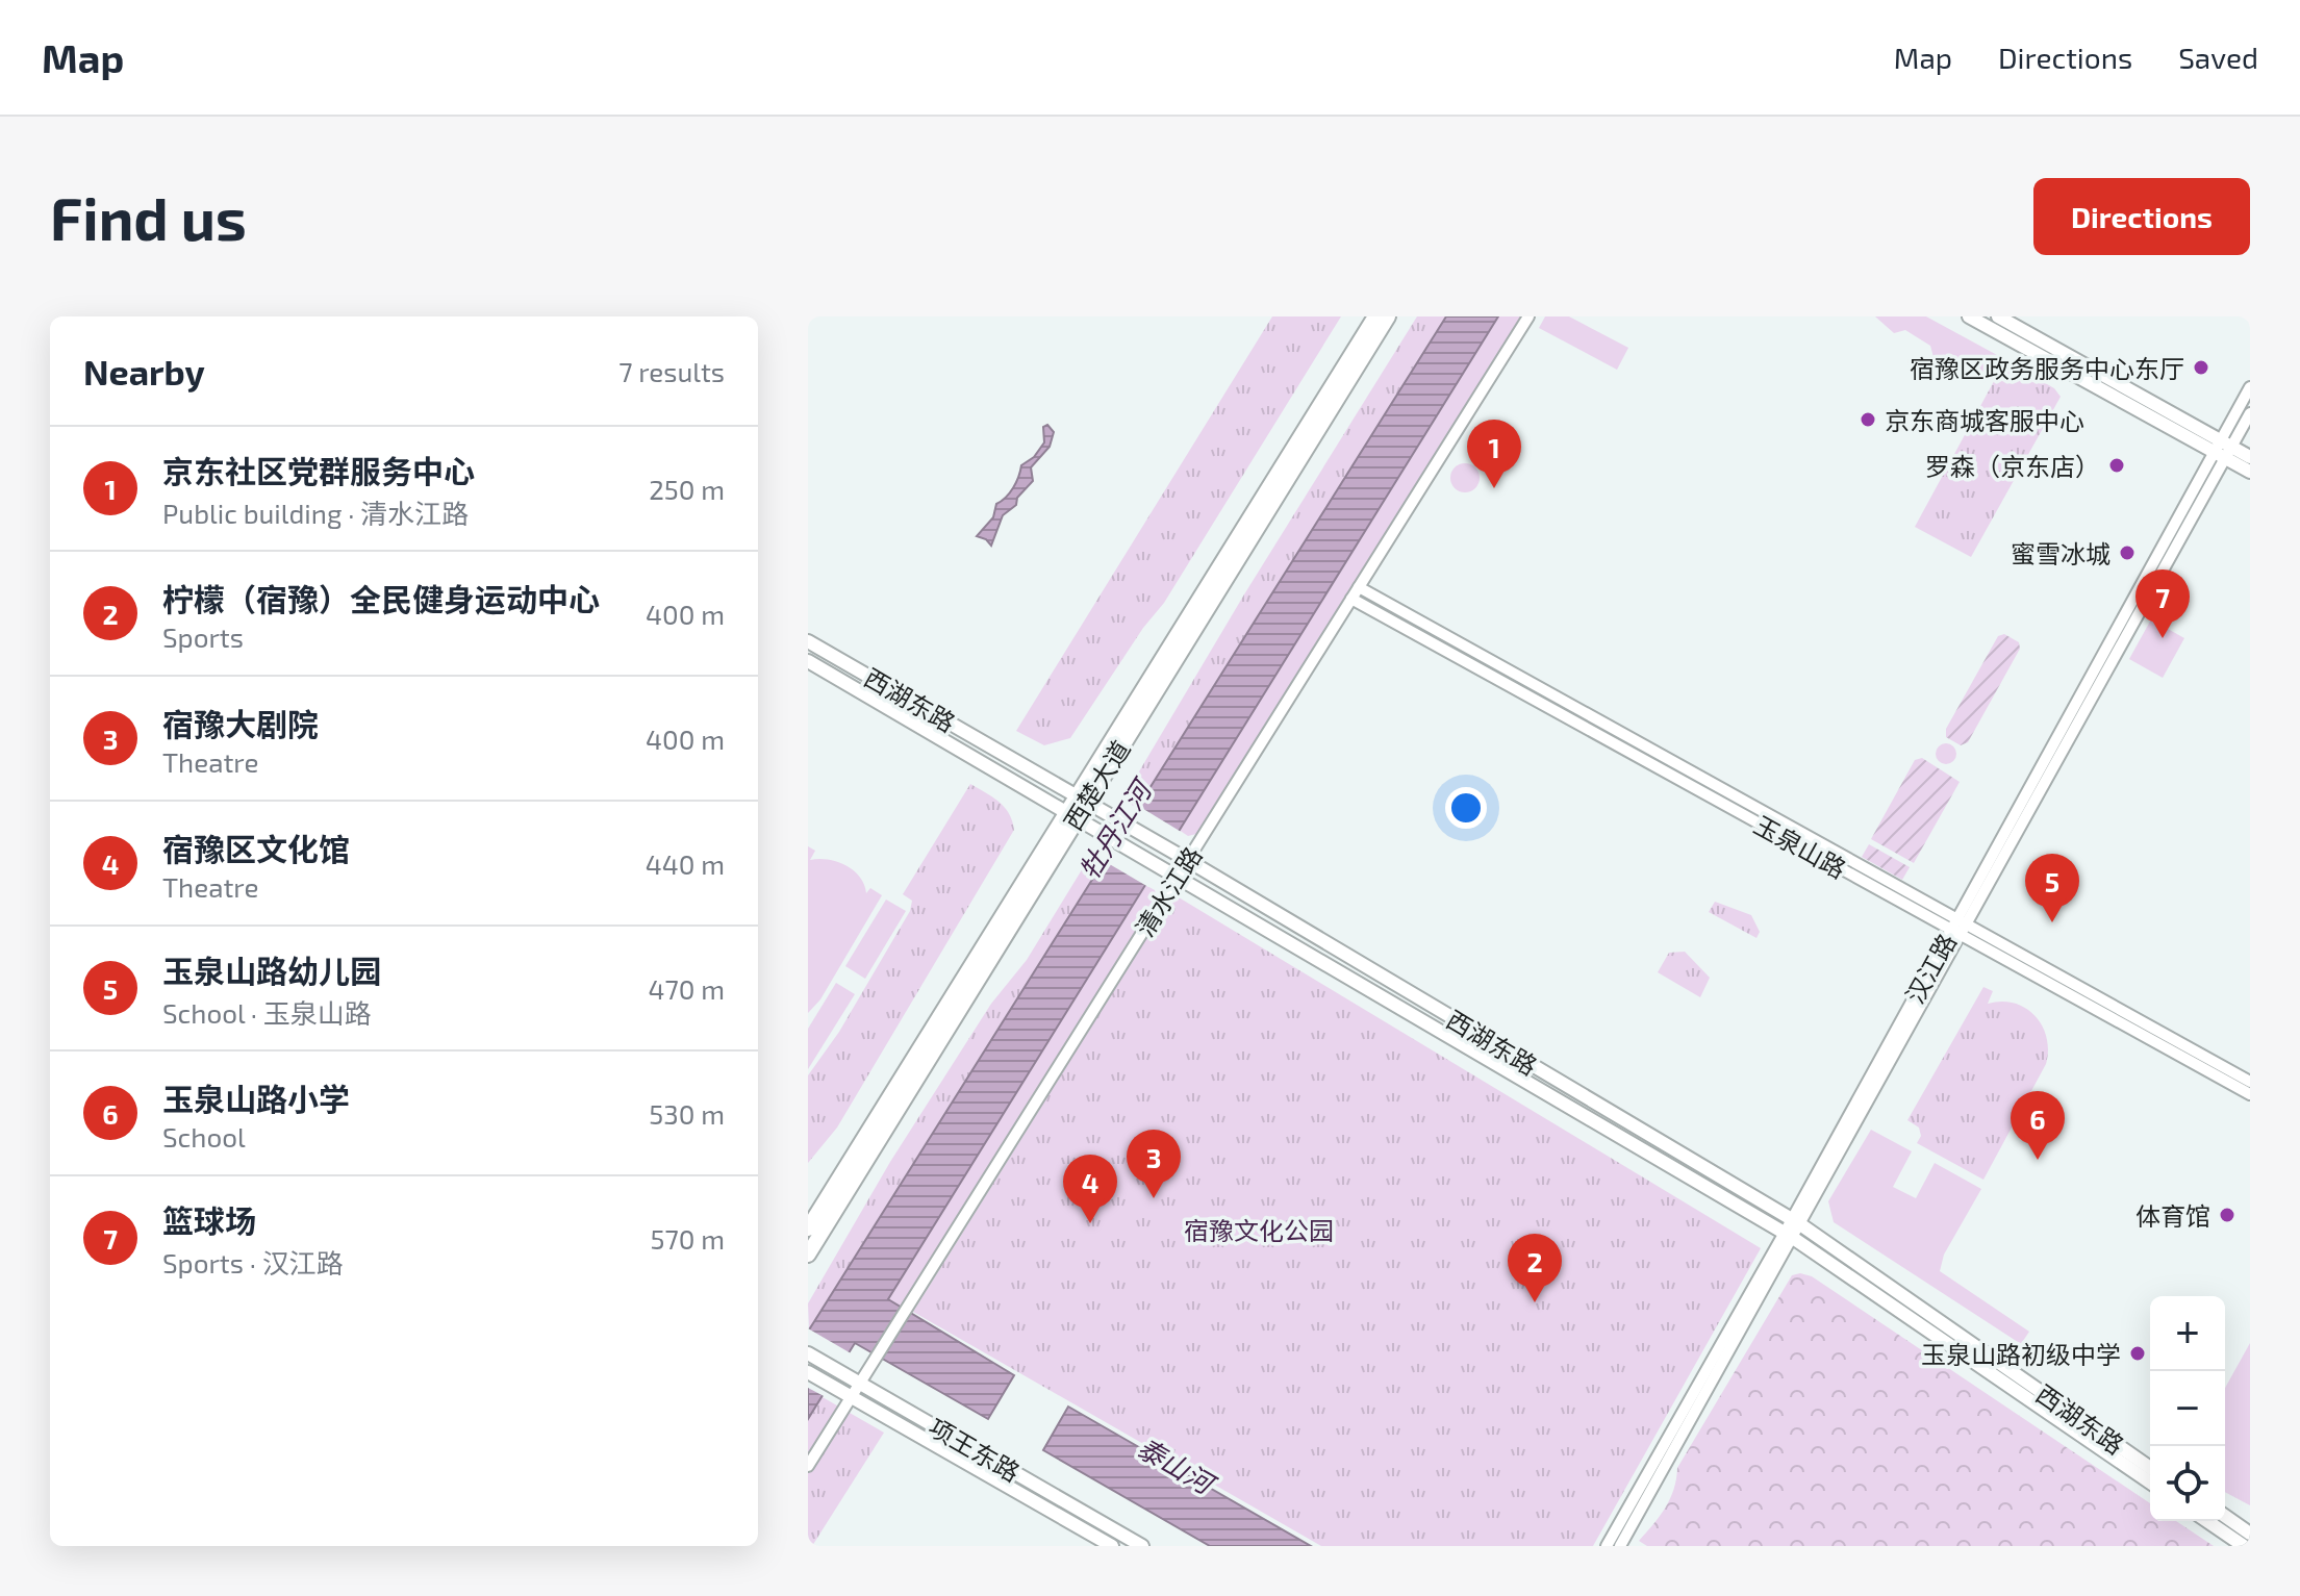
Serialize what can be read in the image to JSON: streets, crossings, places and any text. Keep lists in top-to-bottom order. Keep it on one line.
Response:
{"streets":{"highway":["西楚大道"],"main road":["西湖东路","项王东路"],"street":["玉泉山路","清水江路","汉江路"]},"crossings":[["西湖东路","西楚大道"],["西湖东路","清水江路"],["西湖东路","汉江路"],["玉泉山路","清水江路"],["玉泉山路","汉江路"],["清水江路","项王东路"]],"water":["牡丹江河","泰山河"],"parks":["宿豫文化公园"],"places":["宿豫区政务服务中心东厅","京东商城客服中心","罗森（京东店）","蜜雪冰城","体育馆","玉泉山路初级中学"],"page":{"header":"Map","nav":["Map","Directions","Saved"],"buttons":"Directions","title":"Find us","heading":["Nearby","7 results"],"pins":["1","7","5","6","3","4","2"],"list":[{"mark":"1","name":"京东社区党群服务中心","note":"Public building · 清水江路","value":"250 m"},{"mark":"2","name":"柠檬（宿豫）全民健身运动中心","note":"Sports","value":"400 m"},{"mark":"3","name":"宿豫大剧院","note":"Theatre","value":"400 m"},{"mark":"4","name":"宿豫区文化馆","note":"Theatre","value":"440 m"},{"mark":"5","name":"玉泉山路幼儿园","note":"School · 玉泉山路","value":"470 m"},{"mark":"6","name":"玉泉山路小学","note":"School","value":"530 m"},{"mark":"7","name":"篮球场","note":"Sports · 汉江路","value":"570 m"}],"map_buttons":["+","−"]}}
